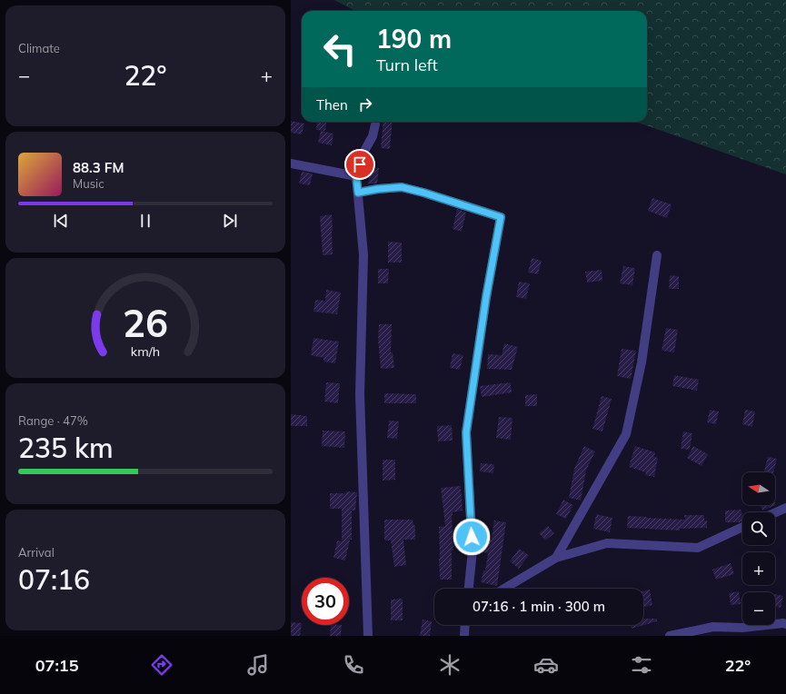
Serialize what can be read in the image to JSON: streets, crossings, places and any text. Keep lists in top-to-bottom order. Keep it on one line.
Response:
{"north":"left","page":{"tile":["Climate",["Range · 47%","235 km"],["Arrival","07:16"]],"turn":["190 m","Turn left"],"heat":["−","22°","+"],"then":"Then","song":["88.3 FM","Music"],"map_buttons":["+","−"],"limit":"30","trip":"07:16 · 1 min · 300 m","tabs":["07:15","22°"],"gauge":["26","km/h"]}}
